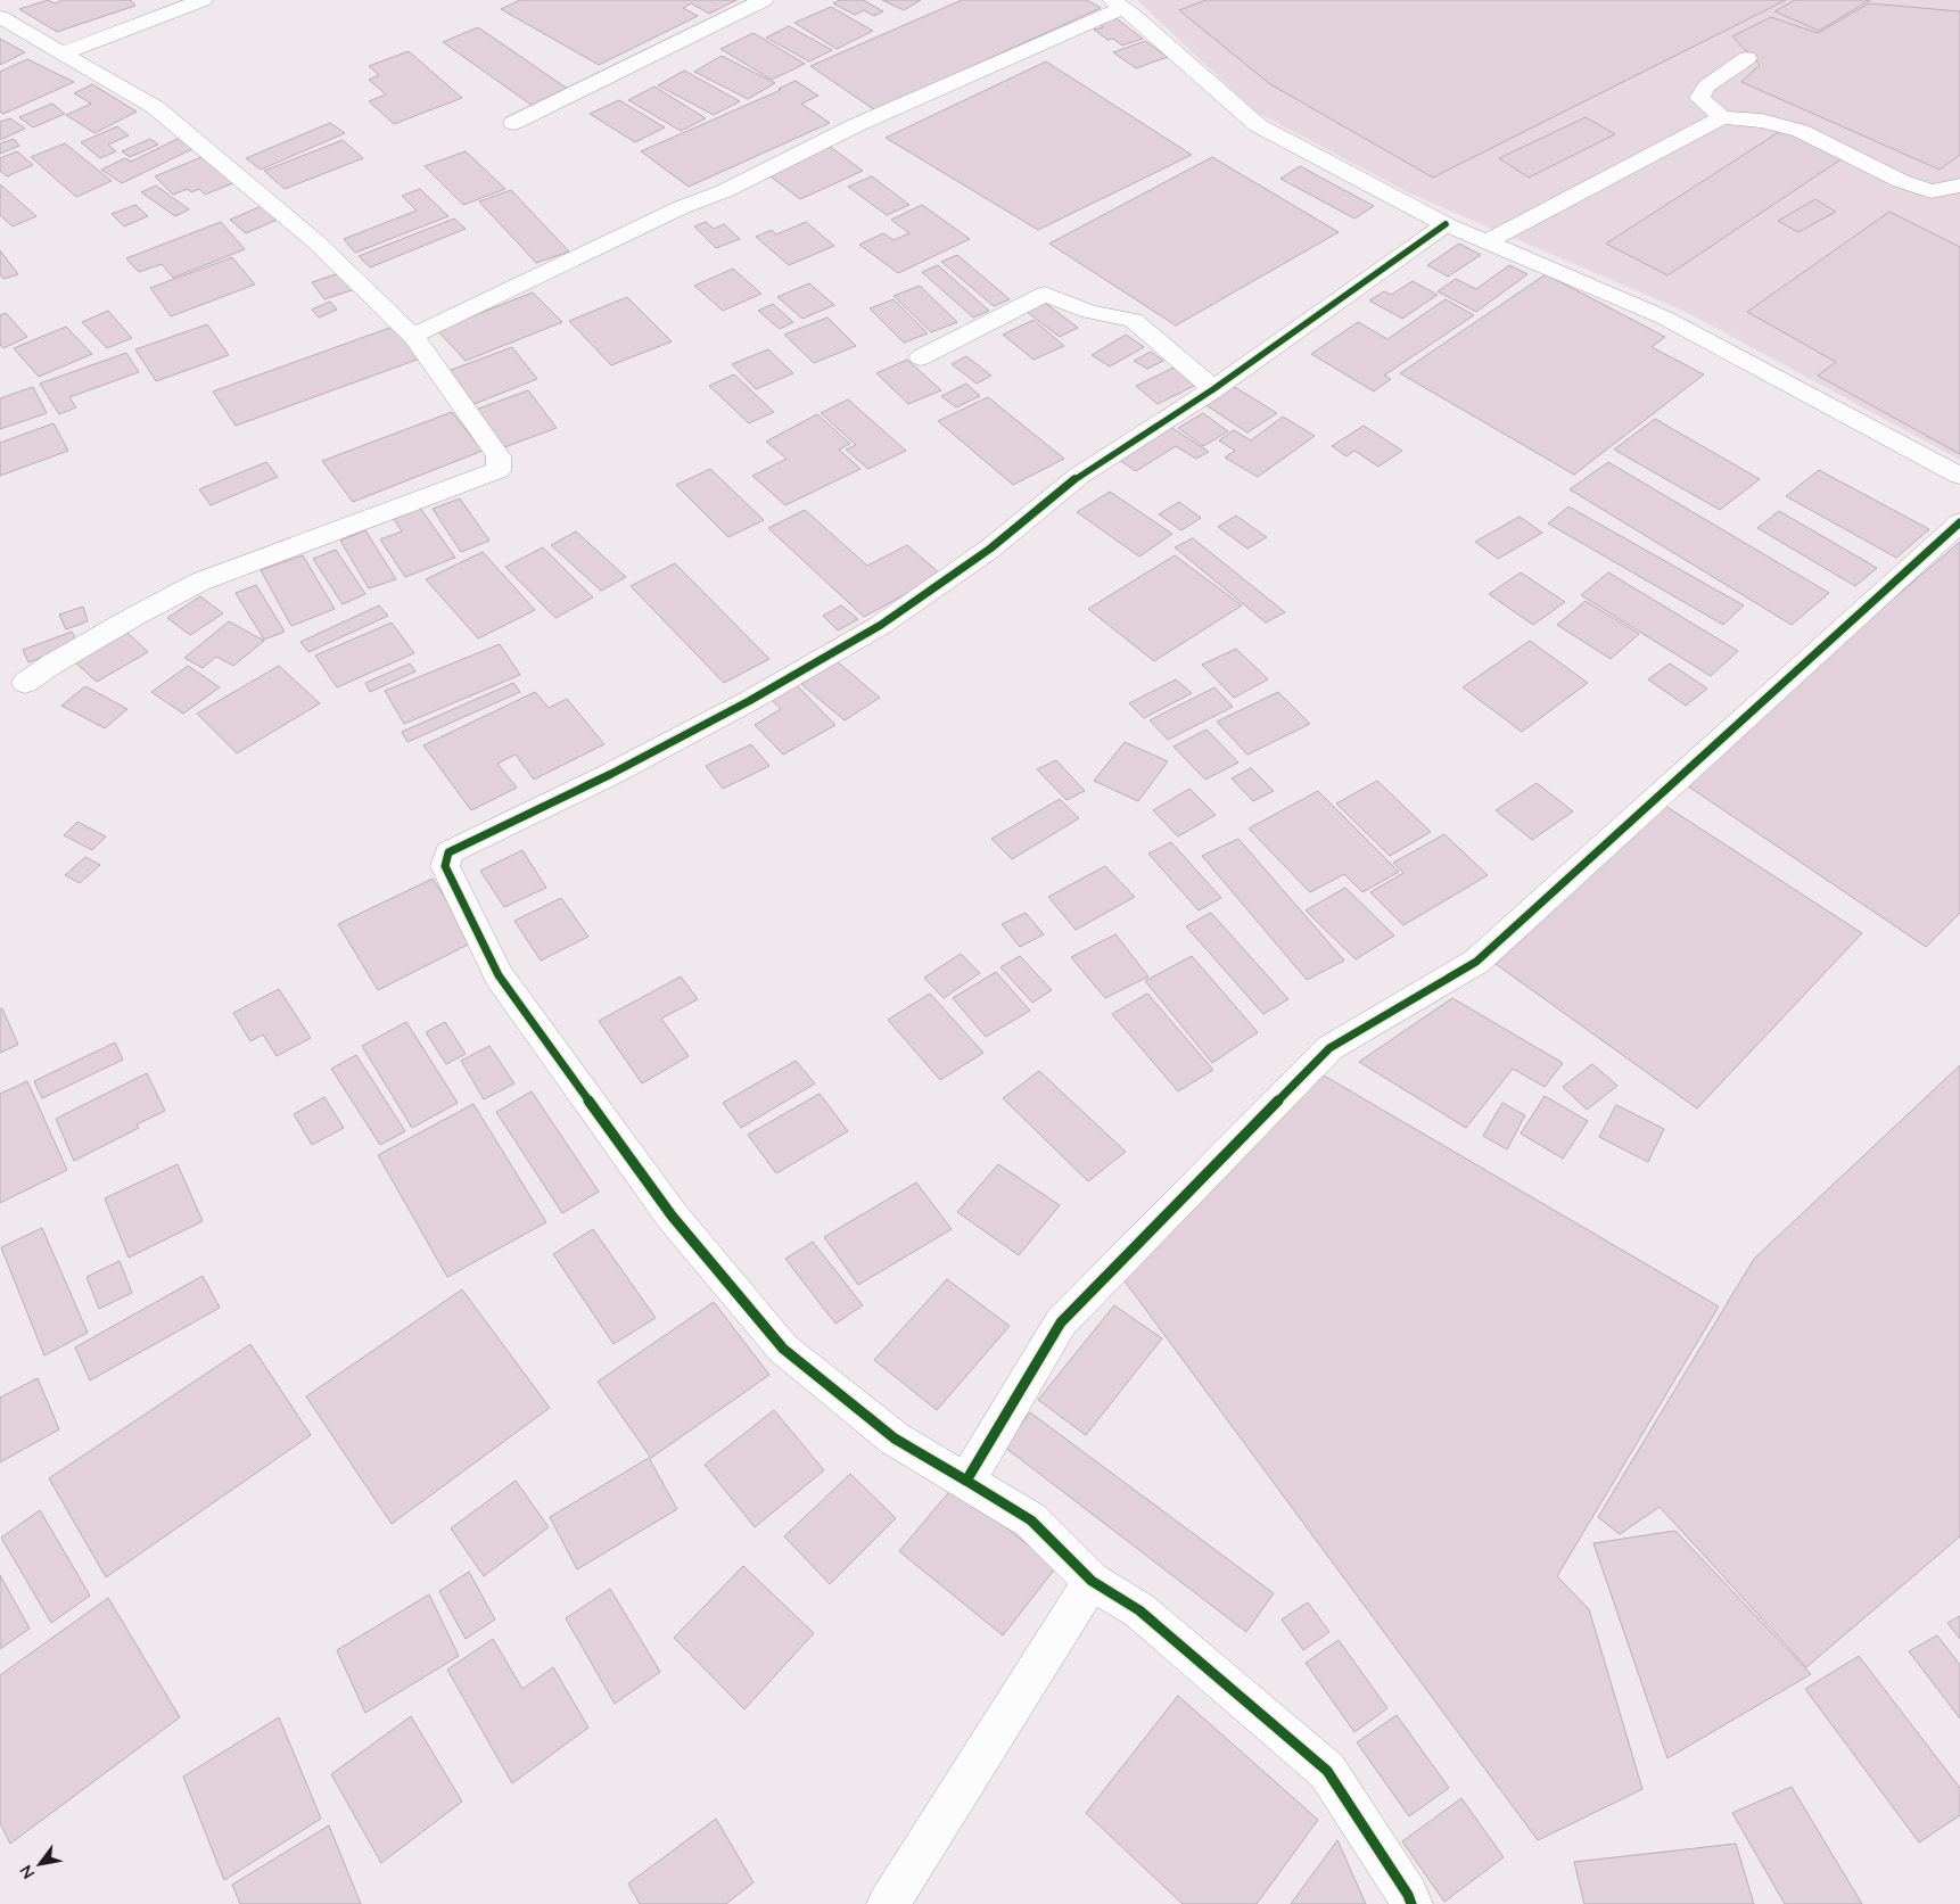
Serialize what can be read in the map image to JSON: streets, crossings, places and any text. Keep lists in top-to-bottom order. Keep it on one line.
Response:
{"north":"bottom left"}
